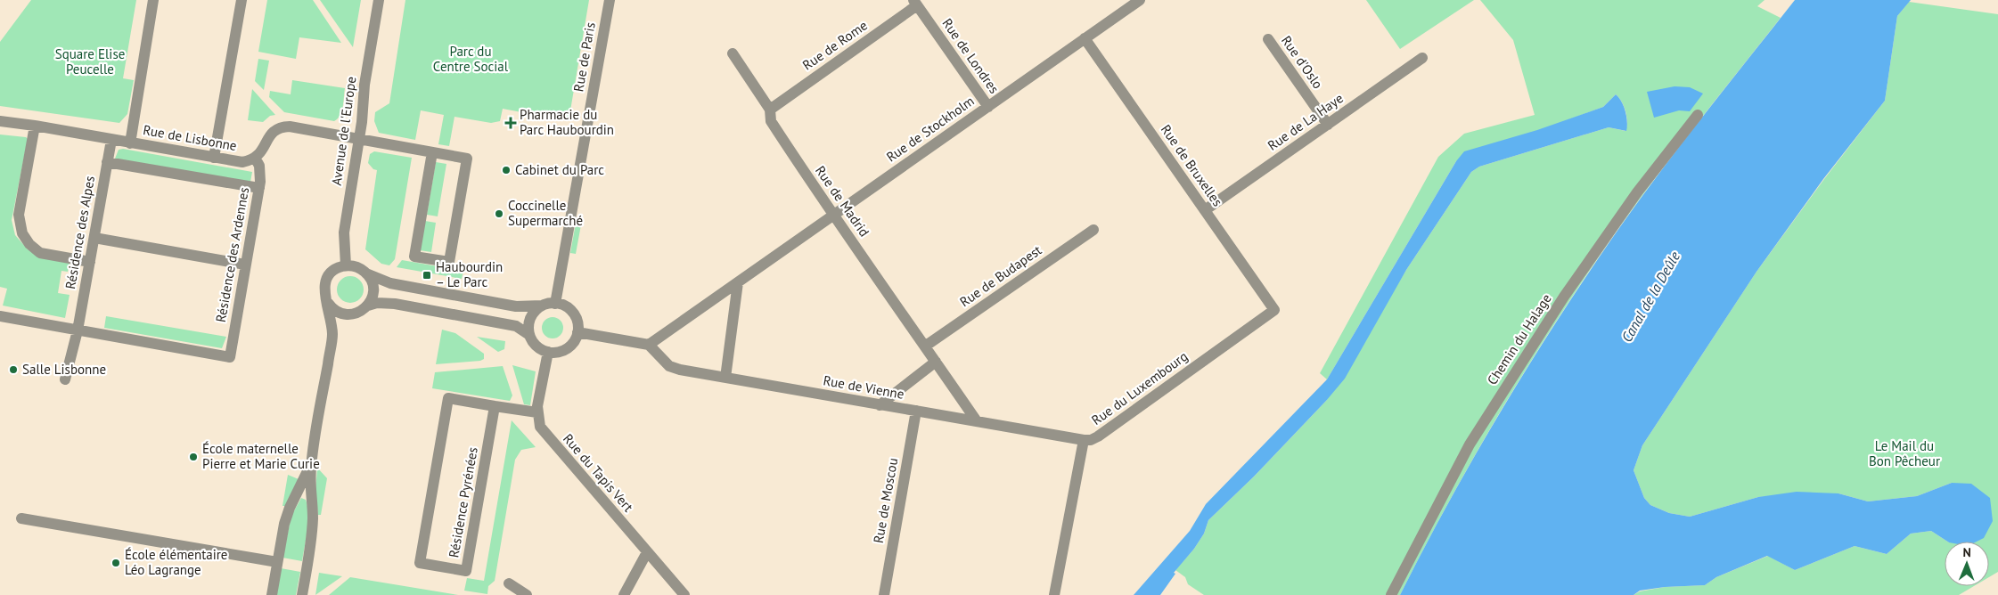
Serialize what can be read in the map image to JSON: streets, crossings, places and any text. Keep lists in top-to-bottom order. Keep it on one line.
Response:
{"streets":{"street":["Rue de Rome","Rue de Londres","Rue de Paris","Rue d'Oslo","Rue de La Haye","Rue de Stockholm","Avenue de l'Europe","Rue de Lisbonne","Rue de Bruxelles","Rue de Madrid","Résidence des Alpes","Résidence des Ardennes","Rue de Budapest","Chemin du Halage","Rue de Vienne","Rue du Luxembourg","Rue du Tapis Vert","Rue de Moscou","Résidence Pyrénées"]},"crossings":[["Rue de Rome","Rue de Londres"],["Rue de Rome","Rue de Madrid"],["Rue de Londres","Rue de Stockholm"],["Rue de Paris","Rue du Tapis Vert"],["Rue d'Oslo","Rue de La Haye"],["Rue de La Haye","Rue de Bruxelles"],["Rue de Stockholm","Rue de Bruxelles"],["Rue de Stockholm","Rue de Madrid"],["Rue de Stockholm","Rue de Vienne"],["Rue de Lisbonne","Résidence des Alpes"],["Rue de Lisbonne","Résidence des Ardennes"],["Rue de Bruxelles","Rue du Luxembourg"],["Rue de Madrid","Rue de Budapest"],["Rue de Madrid","Rue de Vienne"],["Résidence des Alpes","Résidence des Ardennes"],["Rue de Vienne","Rue du Luxembourg"],["Rue de Vienne","Rue de Moscou"]],"water":["Canal de la Deûle"],"parks":["Parc du Centre Social","Square Elise Peucelle","Le Mail du Bon Pêcheur"],"places":{"health":["Pharmacie du Parc Haubourdin"],"other":["Cabinet du Parc","Coccinelle Supermarché","Salle Lisbonne","École maternelle Pierre et Marie Curie","École élémentaire Léo Lagrange"],"transit":["Haubourdin – Le Parc"]},"north":"top"}
